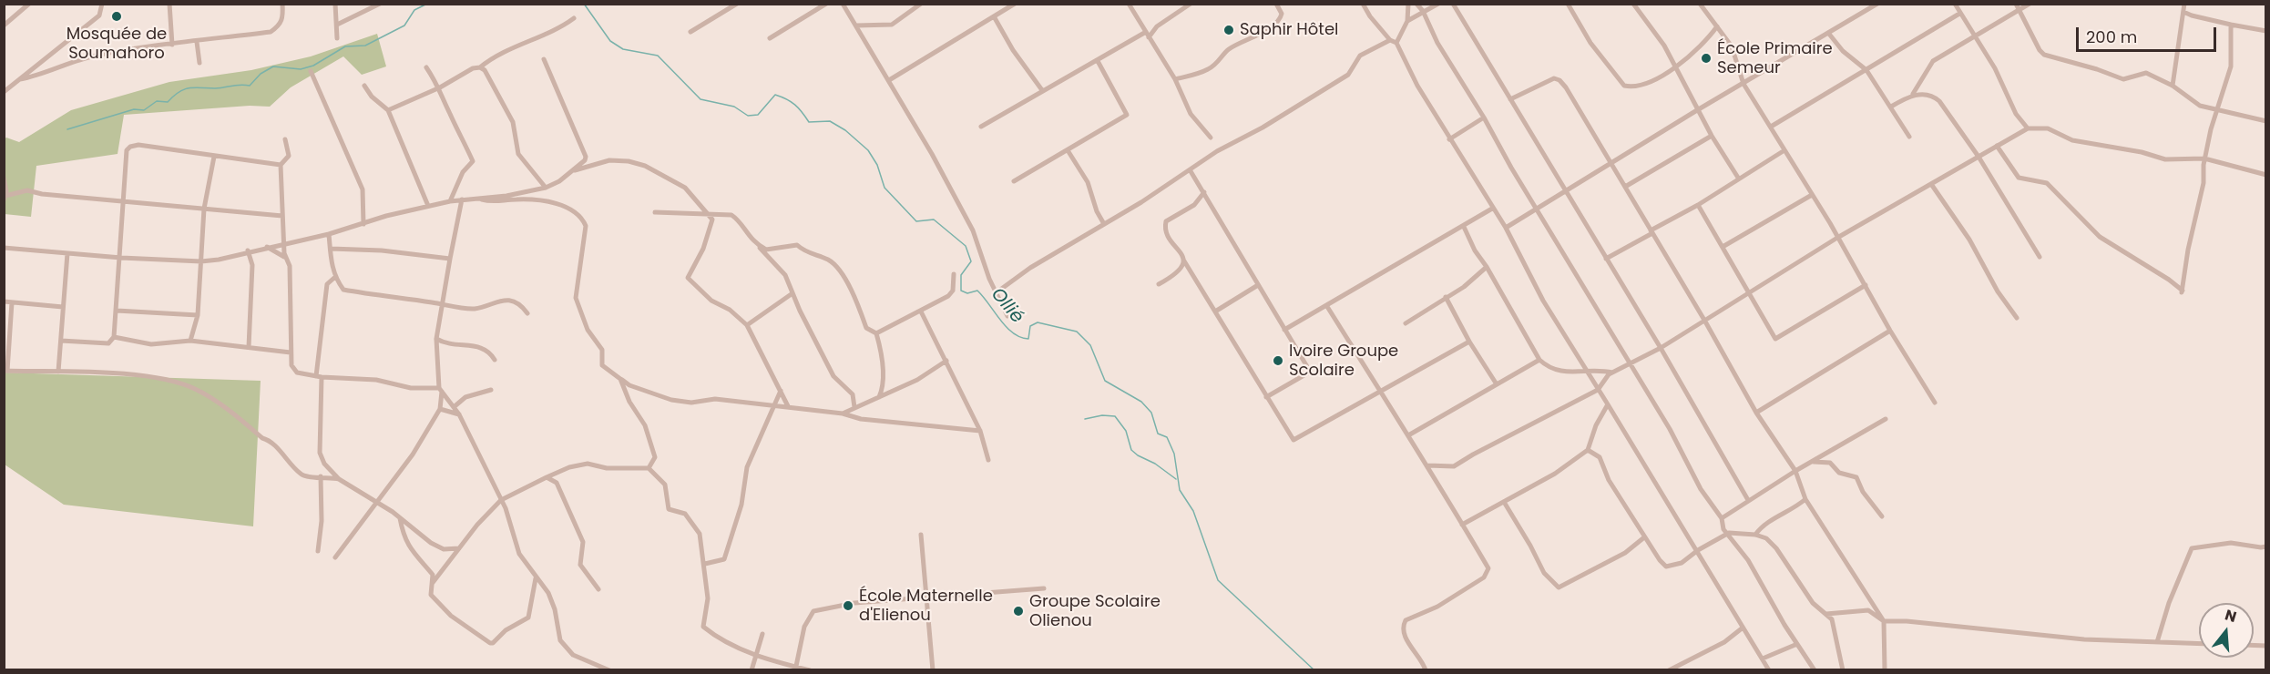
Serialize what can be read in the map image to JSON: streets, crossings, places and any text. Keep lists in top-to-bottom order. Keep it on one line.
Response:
{"water":["Ollié"],"places":["Mosquée de Soumahoro","Saphir Hôtel","École Primaire Semeur","Ivoire Groupe Scolaire","École Maternelle d'Elienou","Groupe Scolaire Olienou"],"scale_bar":"200 m","north":"top"}
